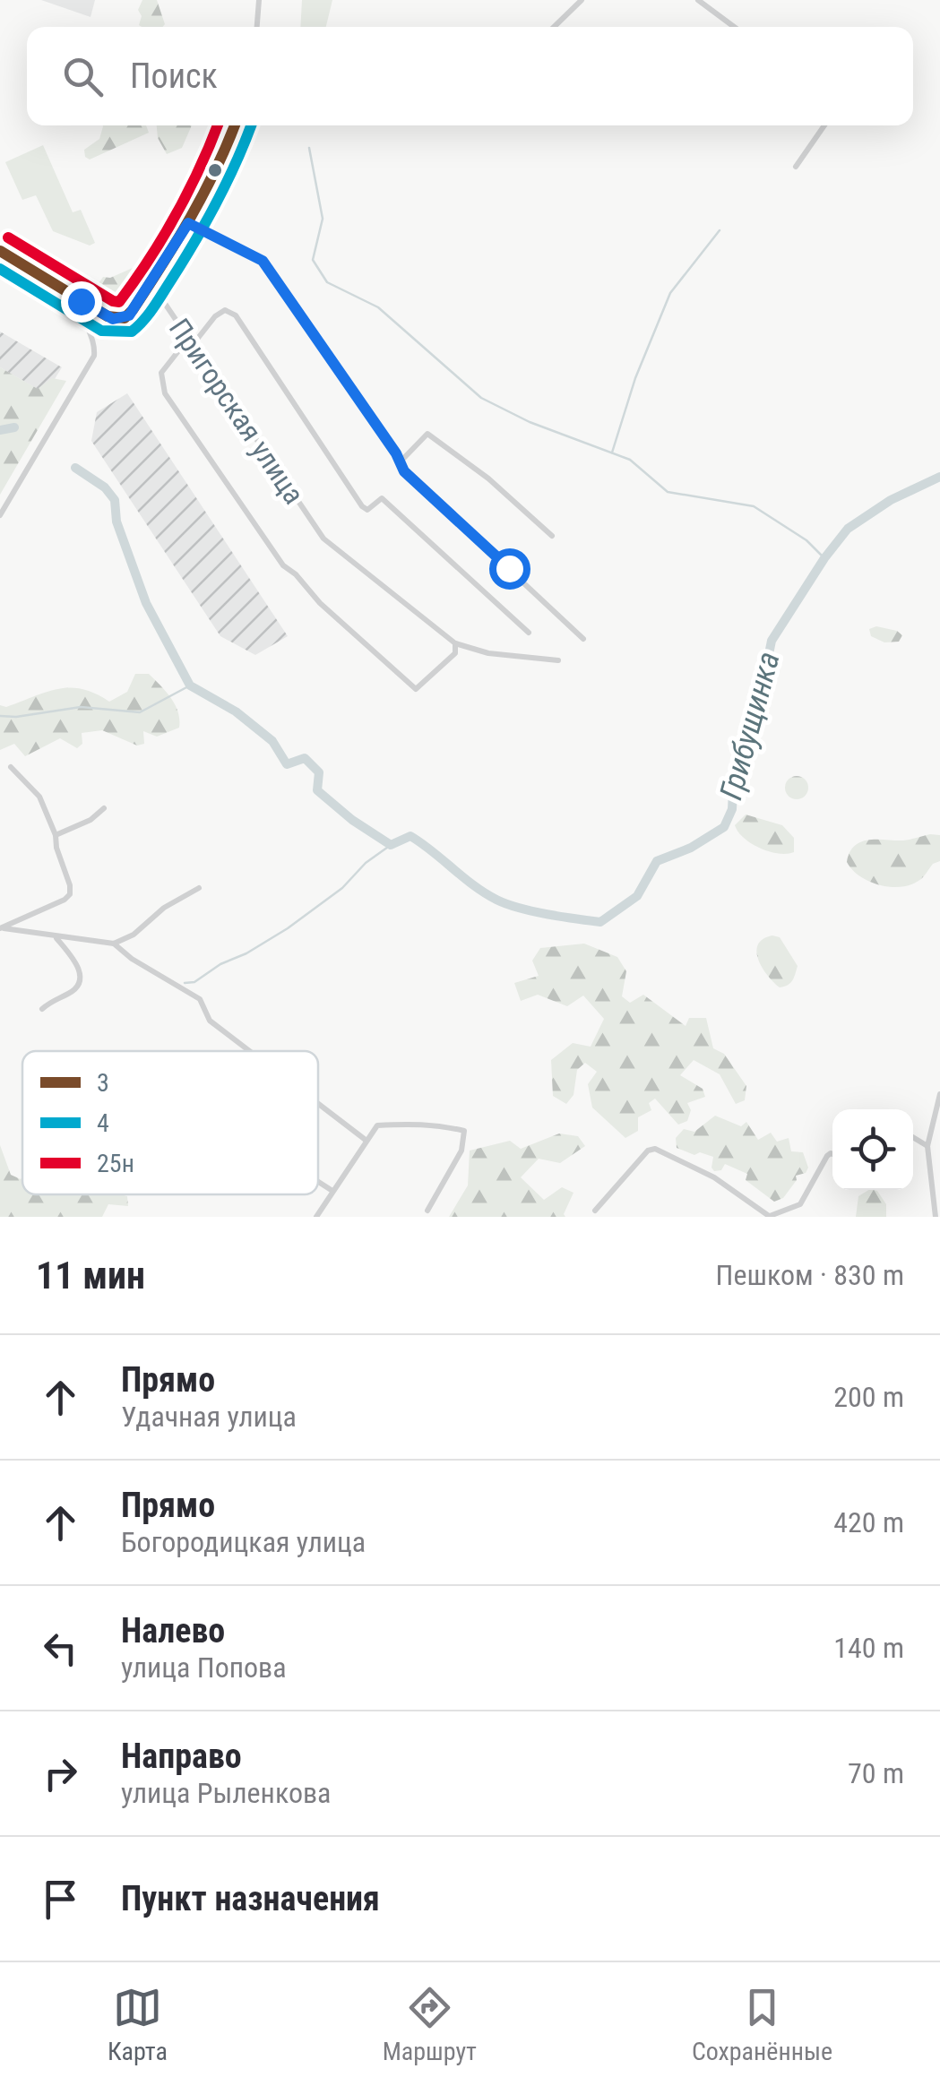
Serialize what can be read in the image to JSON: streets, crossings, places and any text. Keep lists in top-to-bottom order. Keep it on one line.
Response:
{"streets":{"street":["Пригорская улица"]},"water":["Грибущинка"],"lines":["transit line 3","transit line 4","transit line 25н"],"legend":["3","4","25н"],"page":{"search":"Поиск","heading":["11 мин","Пешком · 830 m"],"list":[["Прямо","Удачная улица","200 m"],["Прямо","Богородицкая улица","420 m"],["Налево","улица Попова","140 m"],["Направо","улица Рыленкова","70 m"],"Пункт назначения"],"nav":["Карта","Маршрут","Сохранённые"]}}
